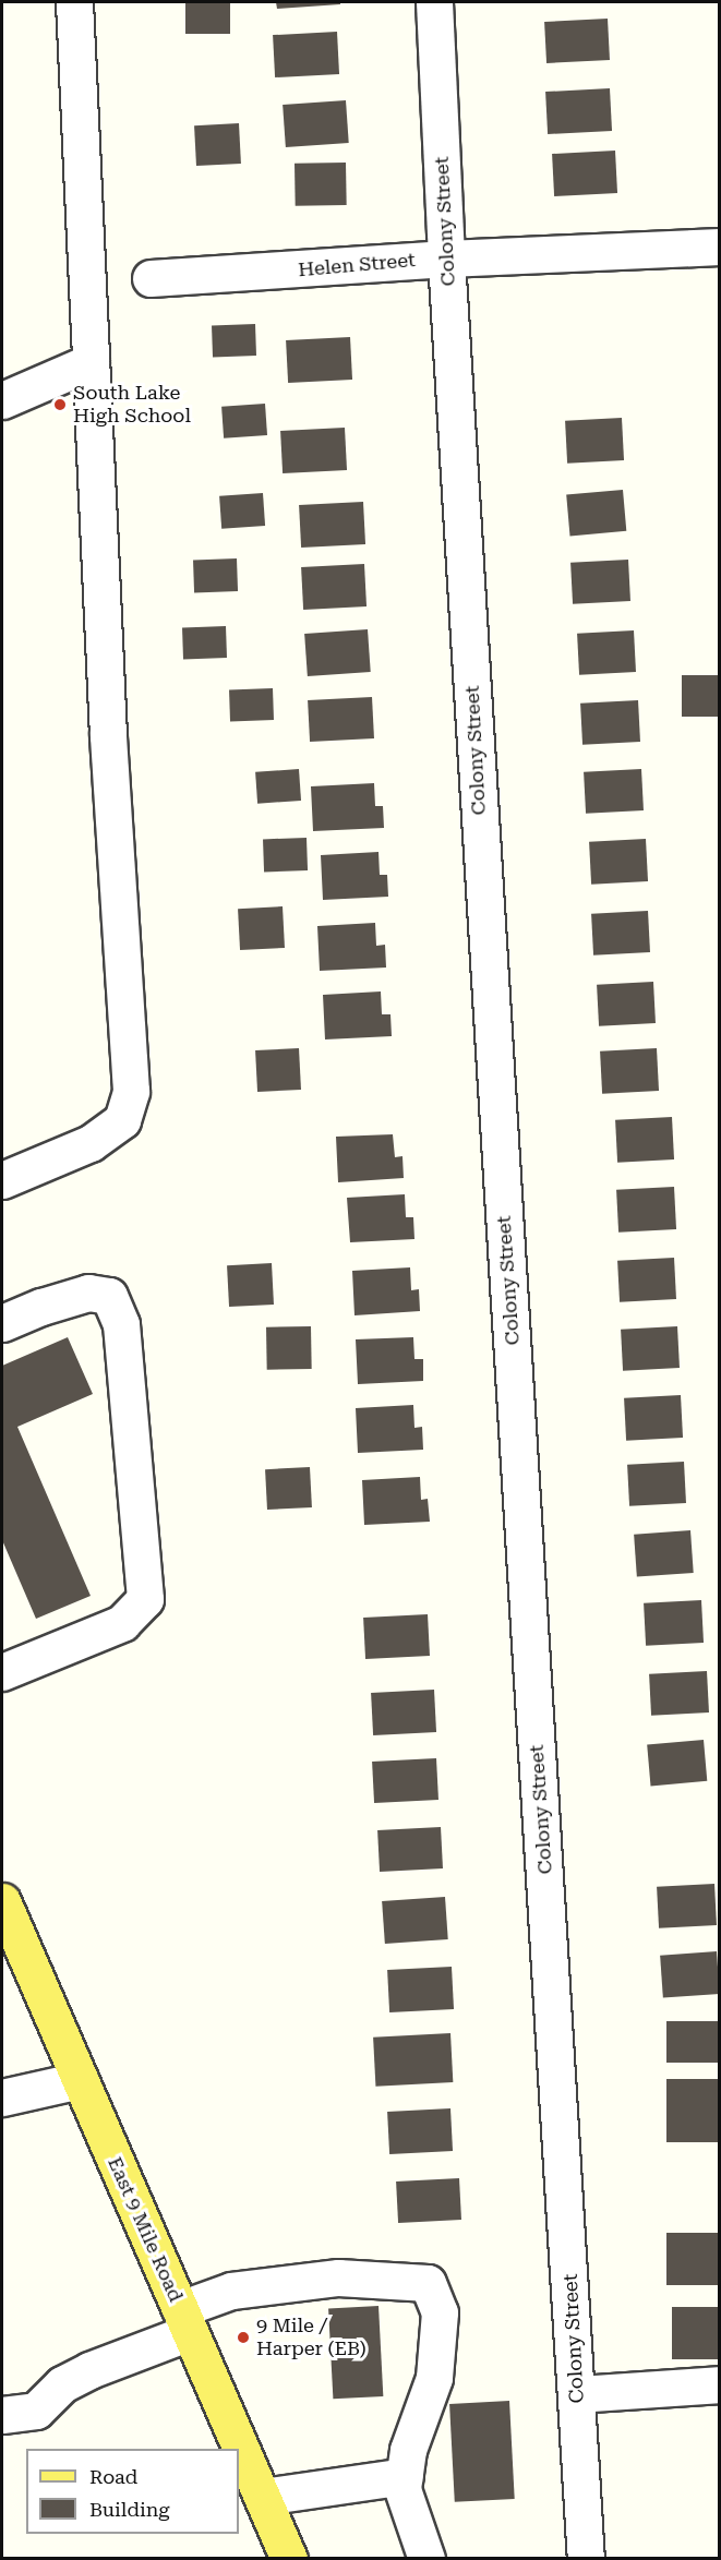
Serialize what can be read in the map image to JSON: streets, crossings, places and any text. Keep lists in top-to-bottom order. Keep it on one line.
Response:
{"streets":{"main road":["East 9 Mile Road"],"street":["Colony Street","Helen Street"]},"crossings":[["Colony Street","Helen Street"]],"places":["South Lake High School","9 Mile / Harper (EB)"],"legend":["Road","Building"]}
